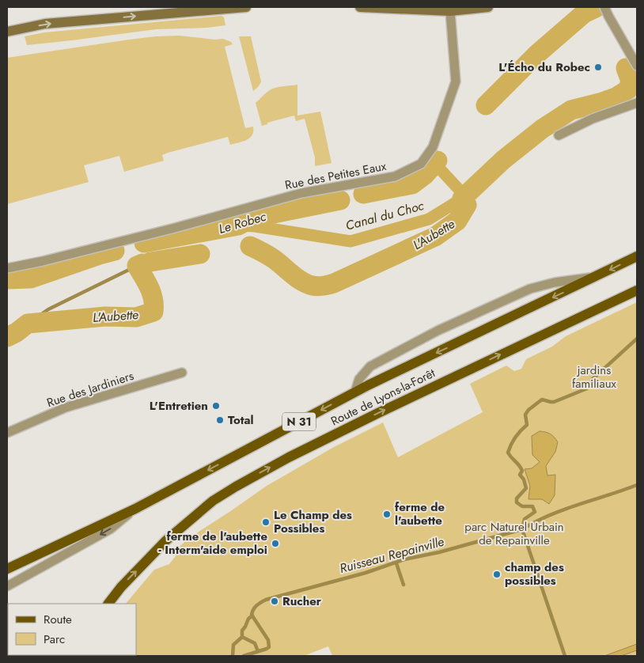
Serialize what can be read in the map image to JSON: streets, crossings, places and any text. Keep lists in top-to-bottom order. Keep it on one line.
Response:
{"streets":{"main road":["Route de Lyons-la-Forêt","N 31"],"street":["Rue des Petites Eaux","Rue des Jardiniers"]},"water":["Canal du Choc","Le Robec","L'Aubette","Ruisseau Repainville"],"parks":["jardins familiaux","parc Naturel Urbain de Repainville"],"places":["L'Écho du Robec","L'Entretien","Total","ferme de l'aubette","Le Champ des Possibles","ferme de l'aubette - Interm'aide emploi","champ des possibles","Rucher"],"legend":["Route","Parc"]}
